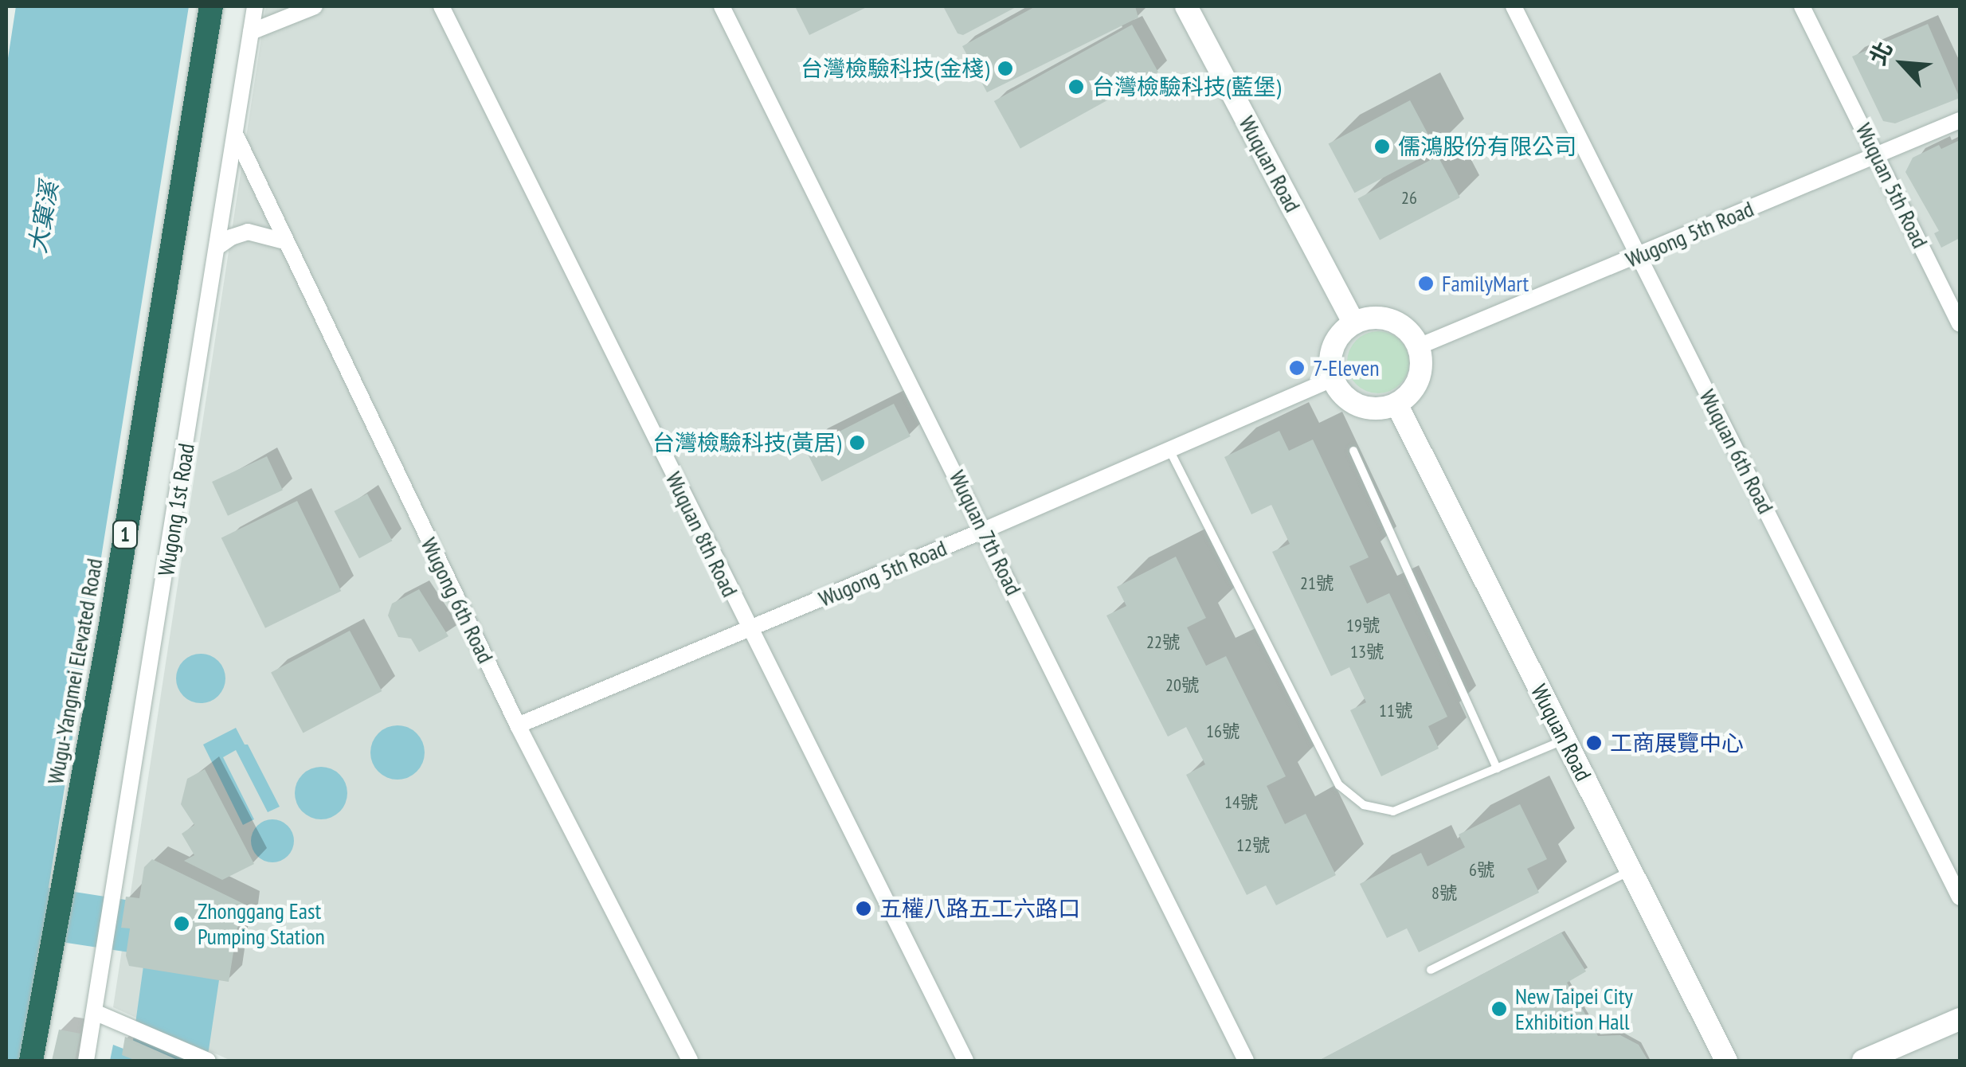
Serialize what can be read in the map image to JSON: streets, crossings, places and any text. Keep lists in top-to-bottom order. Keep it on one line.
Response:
{"streets":{"highway":["1","Wugu-Yangmei Elevated Road"],"street":["Wuquan Road","Wuquan 5th Road","Wugong 5th Road","Wuquan 6th Road","Wugong 1st Road","Wuquan 7th Road","Wuquan 8th Road","Wugong 6th Road"]},"crossings":[["Wuquan Road","Wugong 5th Road"],["Wuquan 5th Road","Wugong 5th Road"],["Wugong 5th Road","Wuquan 6th Road"],["Wugong 5th Road","Wuquan 7th Road"],["Wugong 5th Road","Wuquan 8th Road"],["Wugong 5th Road","Wugong 6th Road"],["Wugong 1st Road","Wugong 6th Road"]],"water":["大窠溪"],"places":["台灣檢驗科技(金棧)","台灣檢驗科技(藍堡)","儒鴻股份有限公司","FamilyMart","7-Eleven","台灣檢驗科技(黃居)","工商展覽中心","五權八路五工六路口","Zhonggang East Pumping Station","New Taipei City Exhibition Hall"],"house_numbers":["26","21號","19號","22號","13號","20號","11號","16號","14號","12號","6號","8號"],"north":"top left"}
